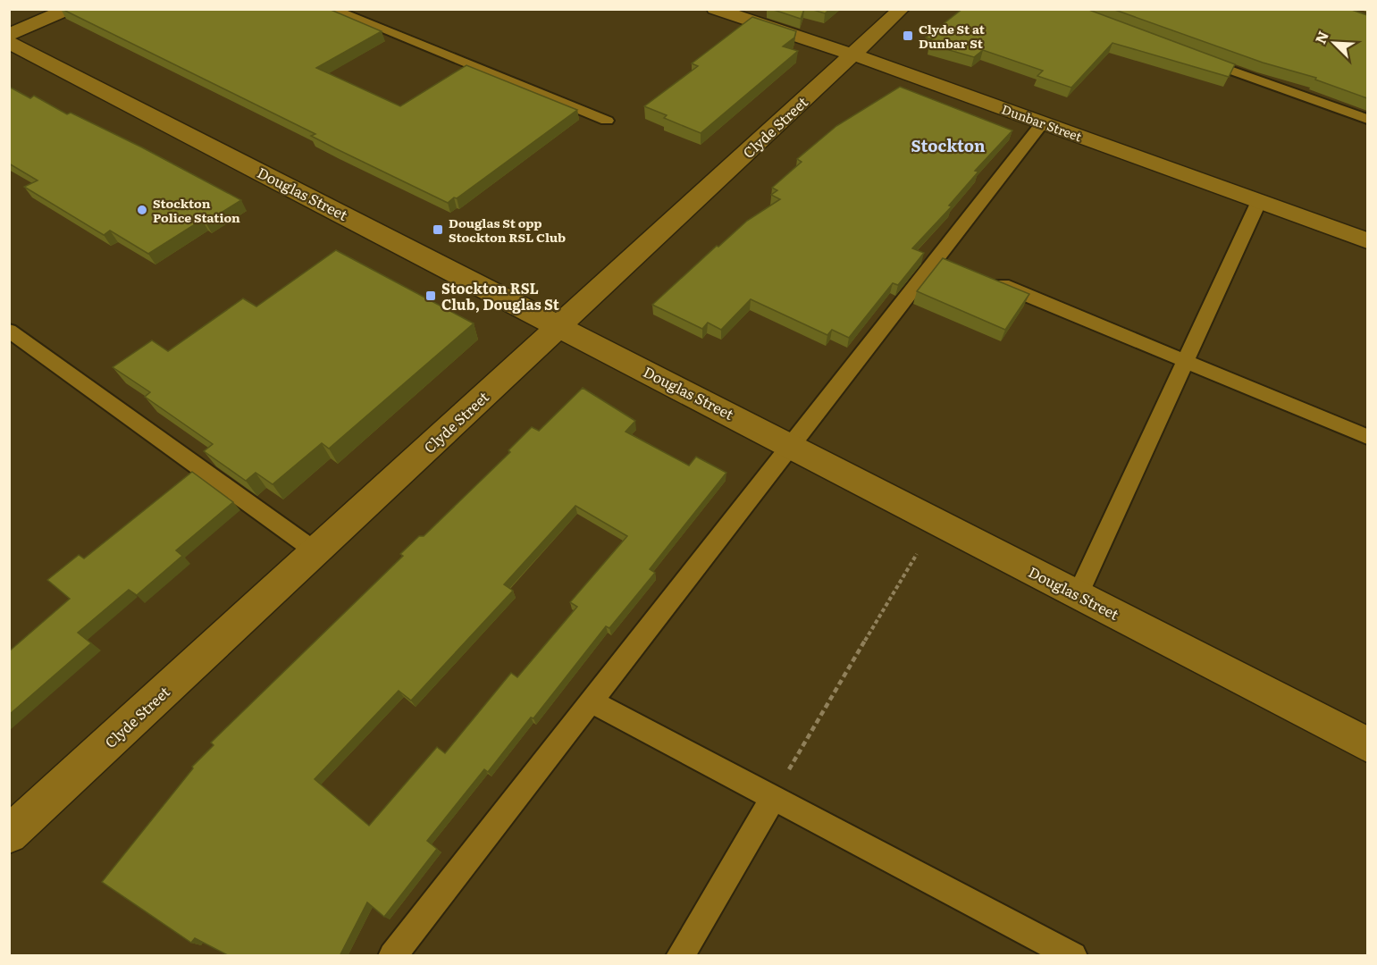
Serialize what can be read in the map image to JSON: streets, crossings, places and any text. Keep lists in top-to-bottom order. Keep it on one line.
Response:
{"streets":{"street":["Dunbar Street","Clyde Street","Douglas Street"]},"crossings":[["Dunbar Street","Clyde Street"],["Clyde Street","Douglas Street"]],"districts":["Stockton"],"places":{"transit":["Clyde St at Dunbar St","Douglas St opp Stockton RSL Club","Stockton RSL Club, Douglas St"],"other":["Stockton Police Station"]},"north":"top left"}
